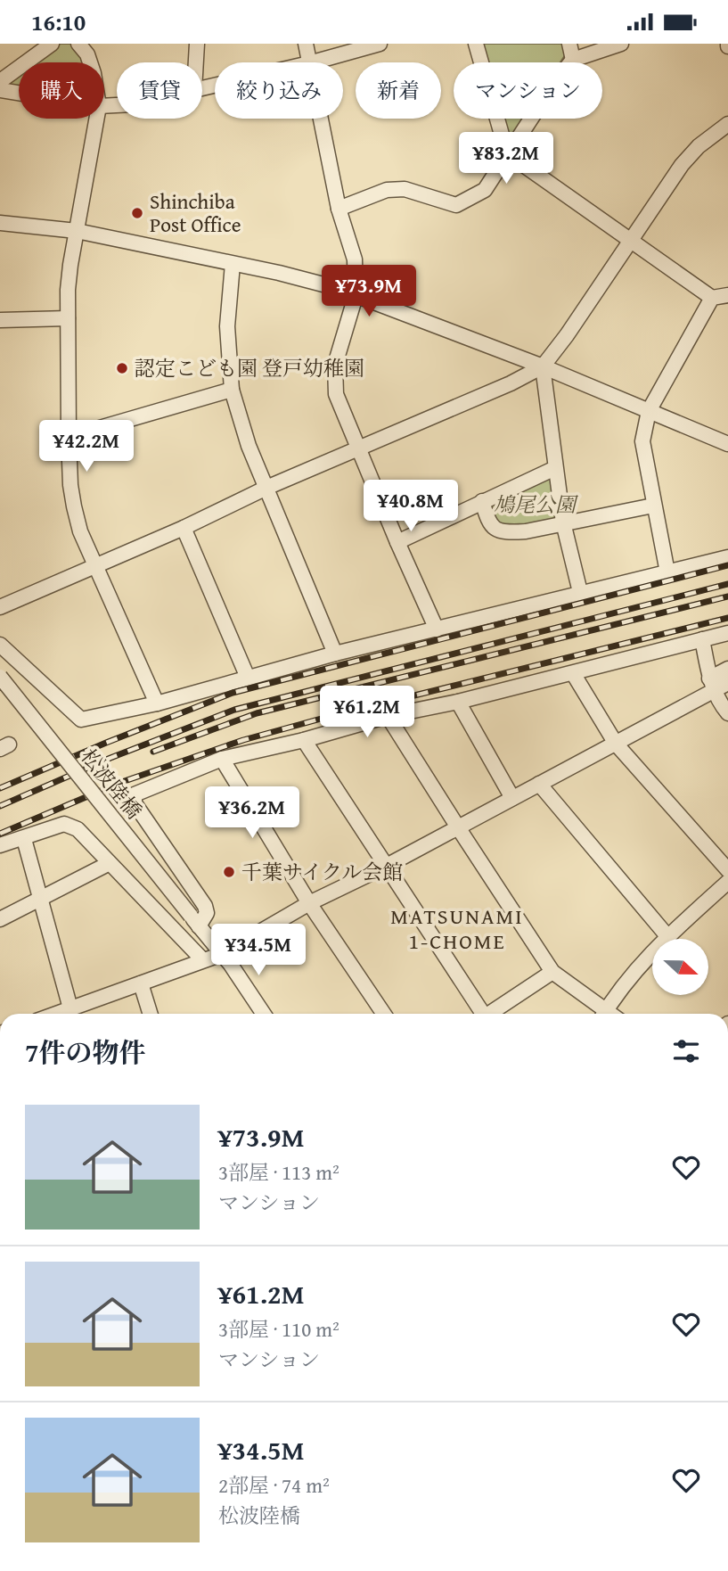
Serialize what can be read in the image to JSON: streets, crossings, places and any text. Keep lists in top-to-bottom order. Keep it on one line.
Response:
{"streets":{"street":["松波陸橋"]},"districts":["MATSUNAMI 1-CHOME"],"parks":["鳩尾公園"],"places":["Shinchiba Post Office","認定こども園 登戸幼稚園","千葉サイクル会館"],"north":"right","page":{"status":"16:10","chip":["購入","賃貸","絞り込み","新着","マンション"],"price":["¥83.2M","¥73.9M","¥42.2M","¥40.8M","¥61.2M","¥36.2M","¥34.5M"],"heading":"7件の物件","list":[{"name":"¥73.9M","note":"3部屋 · 113 m² · マンション"},{"name":"¥61.2M","note":"3部屋 · 110 m² · マンション"},{"name":"¥34.5M","note":"2部屋 · 74 m² · 松波陸橋"}]}}
